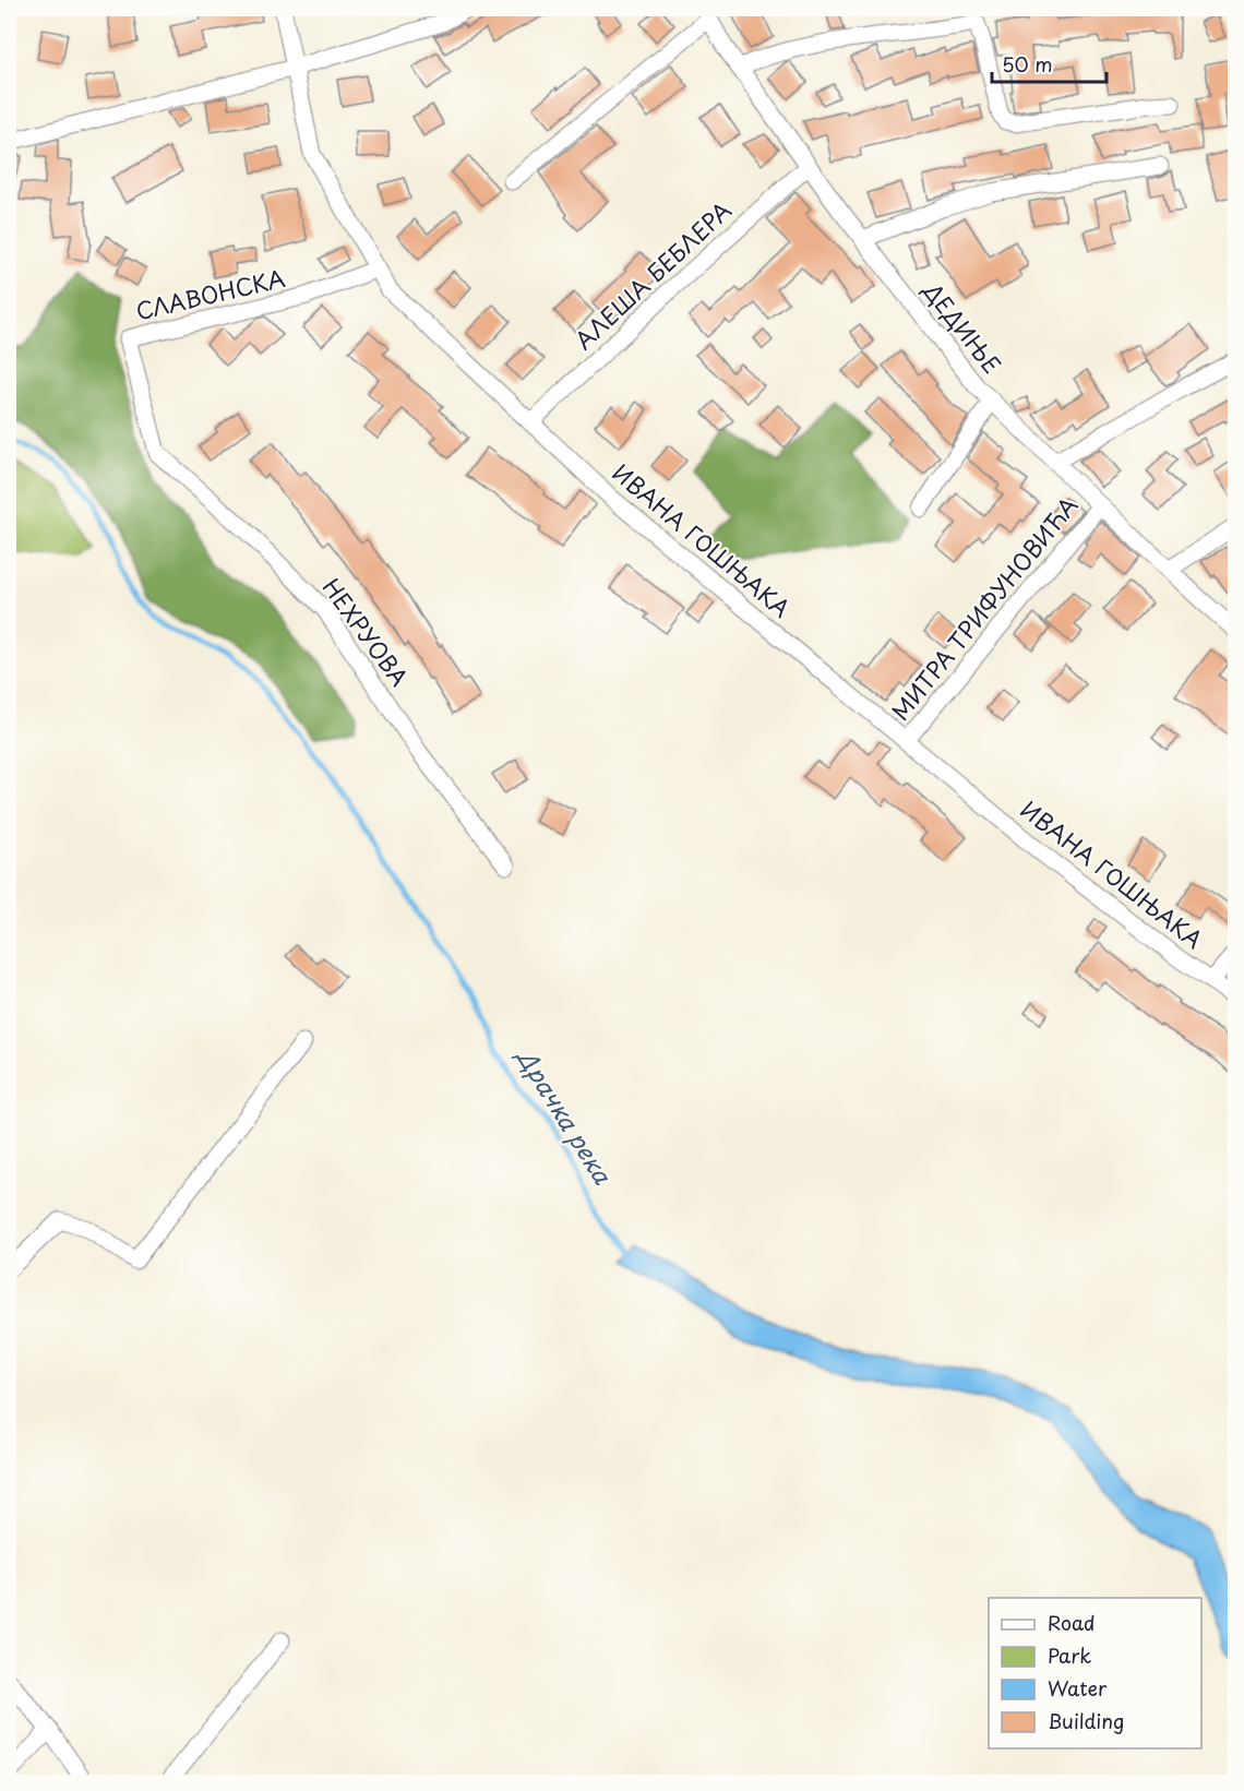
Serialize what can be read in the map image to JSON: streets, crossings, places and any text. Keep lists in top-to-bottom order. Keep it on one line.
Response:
{"streets":{"street":["АЛЕША БЕБЛЕРА","СЛАВОНСКА","ДЕДИЊЕ","ИВАНА ГОШЊАКА","МИТРА ТРИФУНОВИЋА","НЕХРУОВА"]},"crossings":[["АЛЕША БЕБЛЕРА","ДЕДИЊЕ"],["АЛЕША БЕБЛЕРА","ИВАНА ГОШЊАКА"],["СЛАВОНСКА","ИВАНА ГОШЊАКА"],["СЛАВОНСКА","НЕХРУОВА"],["ДЕДИЊЕ","МИТРА ТРИФУНОВИЋА"],["ИВАНА ГОШЊАКА","МИТРА ТРИФУНОВИЋА"]],"water":["Драчка река"],"legend":["Road","Park","Water","Building"],"scale_bar":"50 m"}
